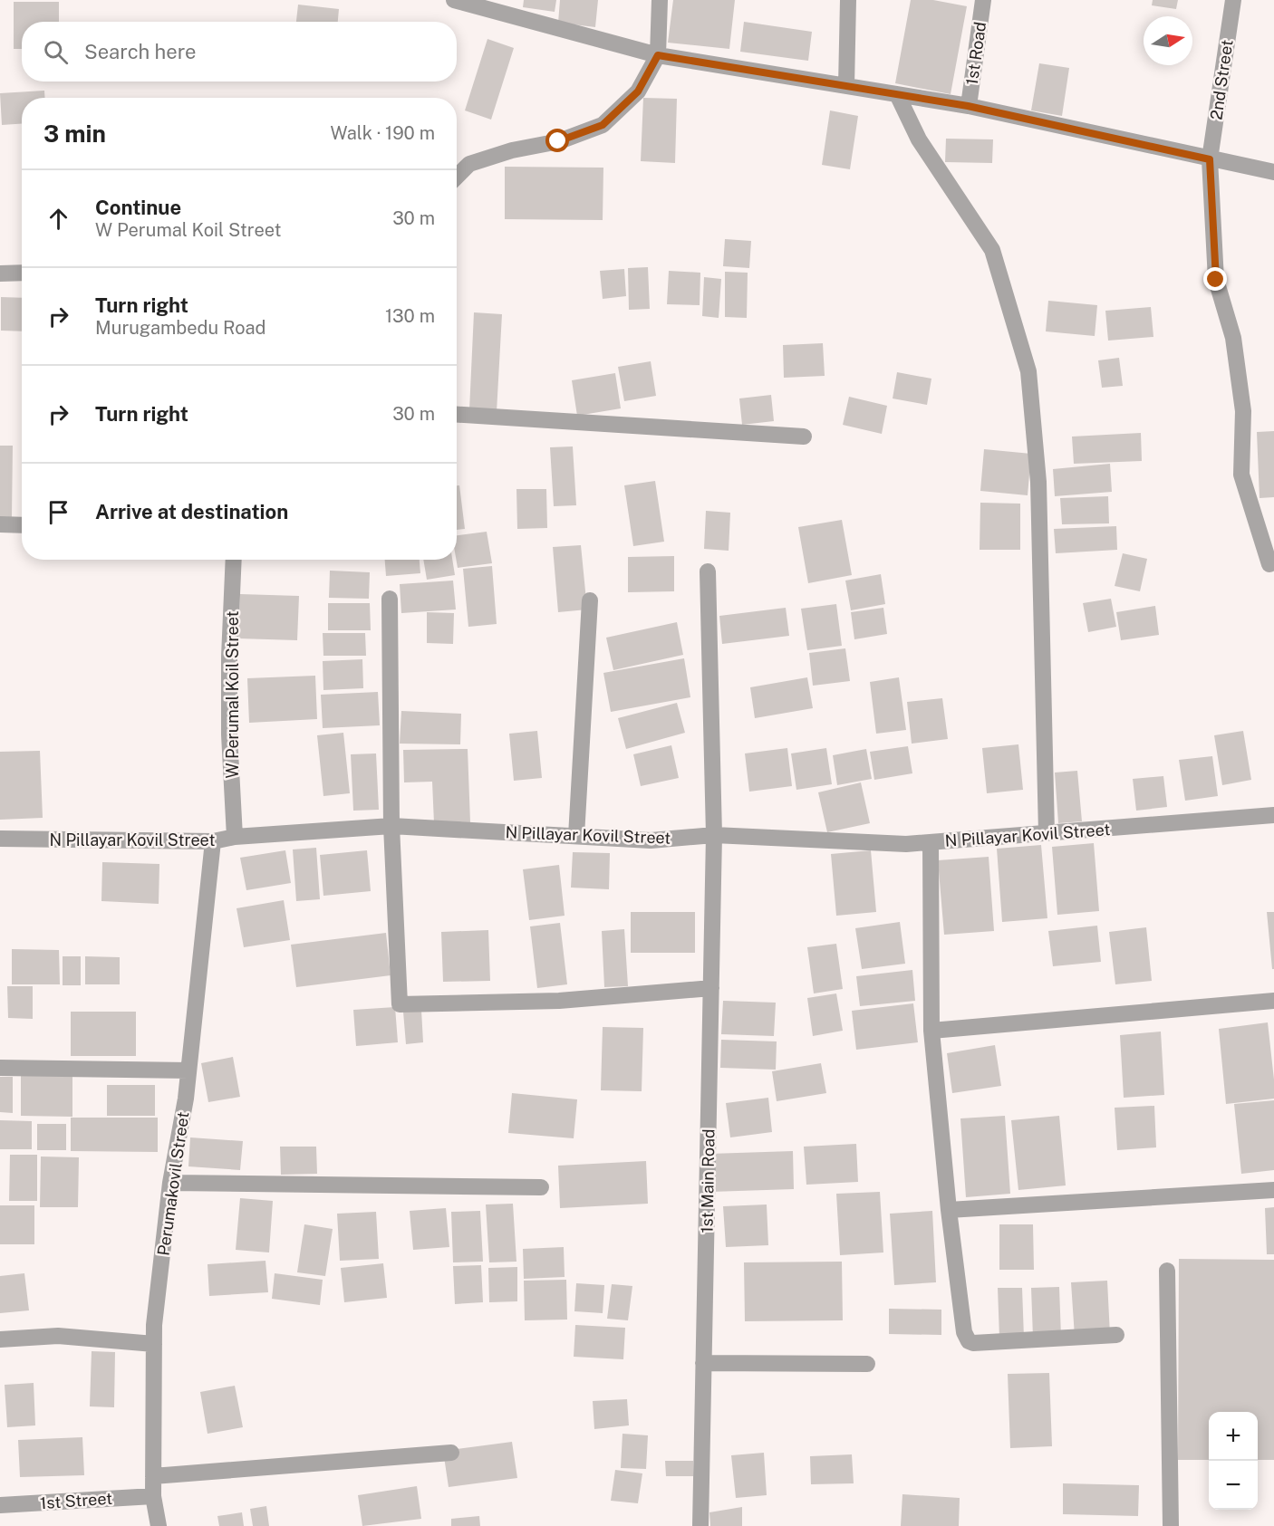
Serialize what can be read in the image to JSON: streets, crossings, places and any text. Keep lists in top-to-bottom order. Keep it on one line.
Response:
{"streets":{"street":["1st Road","2nd Street","W Perumal Koil Street","N Pillayar Kovil Street","1st Main Road","Perumakovil Street","1st Street"]},"crossings":[["W Perumal Koil Street","N Pillayar Kovil Street"],["N Pillayar Kovil Street","1st Main Road"],["N Pillayar Kovil Street","Perumakovil Street"],["Perumakovil Street","1st Street"]],"north":"right","page":{"search":"Search here","heading":["3 min","Walk · 190 m"],"list":[["Continue","W Perumal Koil Street","30 m"],["Turn right","Murugambedu Road","130 m"],["Turn right","30 m"],"Arrive at destination"],"map_buttons":["+","−"]}}
